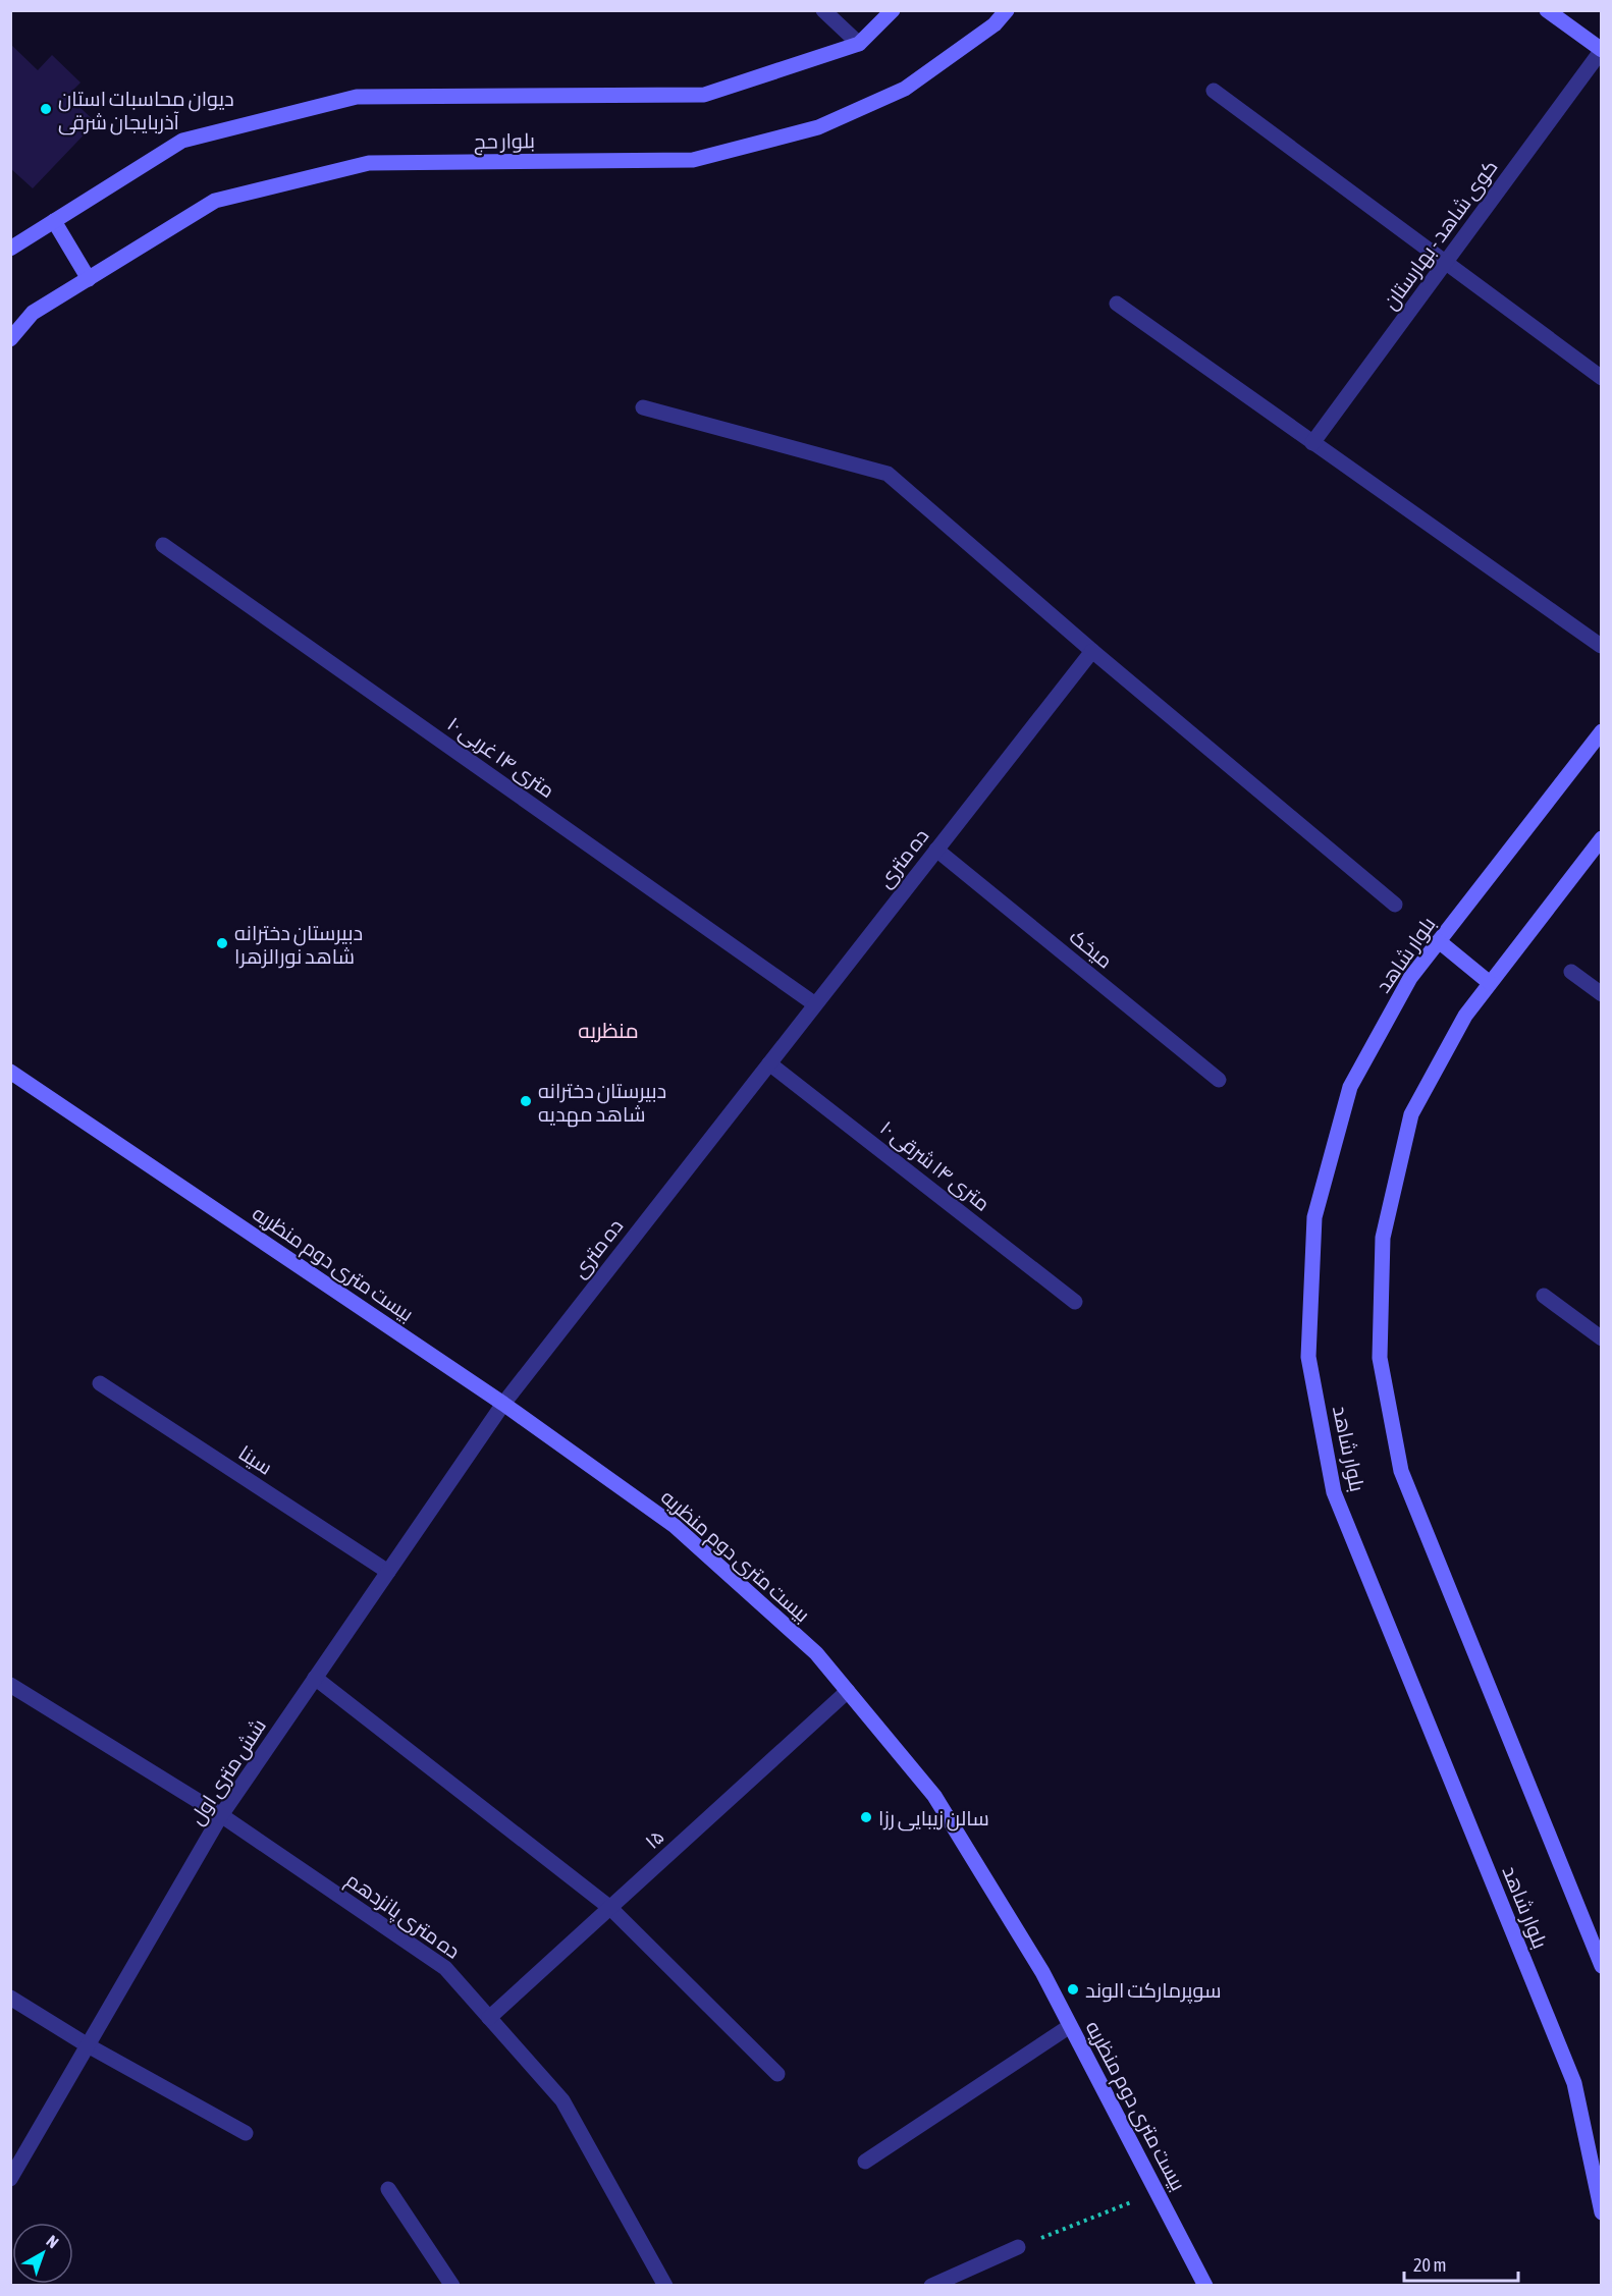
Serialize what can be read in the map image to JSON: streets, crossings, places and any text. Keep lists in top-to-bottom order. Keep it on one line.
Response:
{"streets":{"main road":["بلوار حج","بلوار شاهد","بیست متری دوم منظریه"],"street":["کوی شاهد - بهارستان","۱۰ متری ۱۴ غربی","ده متری","میخک","۱۰ متری ۱۴ شرقی","سینا","شش متری اول","۱۵","ده متری پانزدهم"]},"crossings":[["۱۰ متری ۱۴ غربی","ده متری"],["ده متری","میخک"],["ده متری","۱۰ متری ۱۴ شرقی"],["ده متری","بیست متری دوم منظریه"],["ده متری","شش متری اول"],["بیست متری دوم منظریه","شش متری اول"],["بیست متری دوم منظریه","۱۵"],["سینا","شش متری اول"],["شش متری اول","ده متری پانزدهم"],["۱۵","ده متری پانزدهم"]],"districts":["منظریه"],"places":["دیوان محاسبات استان آذربایجان شرقی","دبیرستان دخترانه شاهد نورالزهرا","دبیرستان دخترانه شاهد مهدیه","سالن زیبایی رزا","سوپرمارکت الوند"],"scale_bar":"20 m","north":"top right"}
